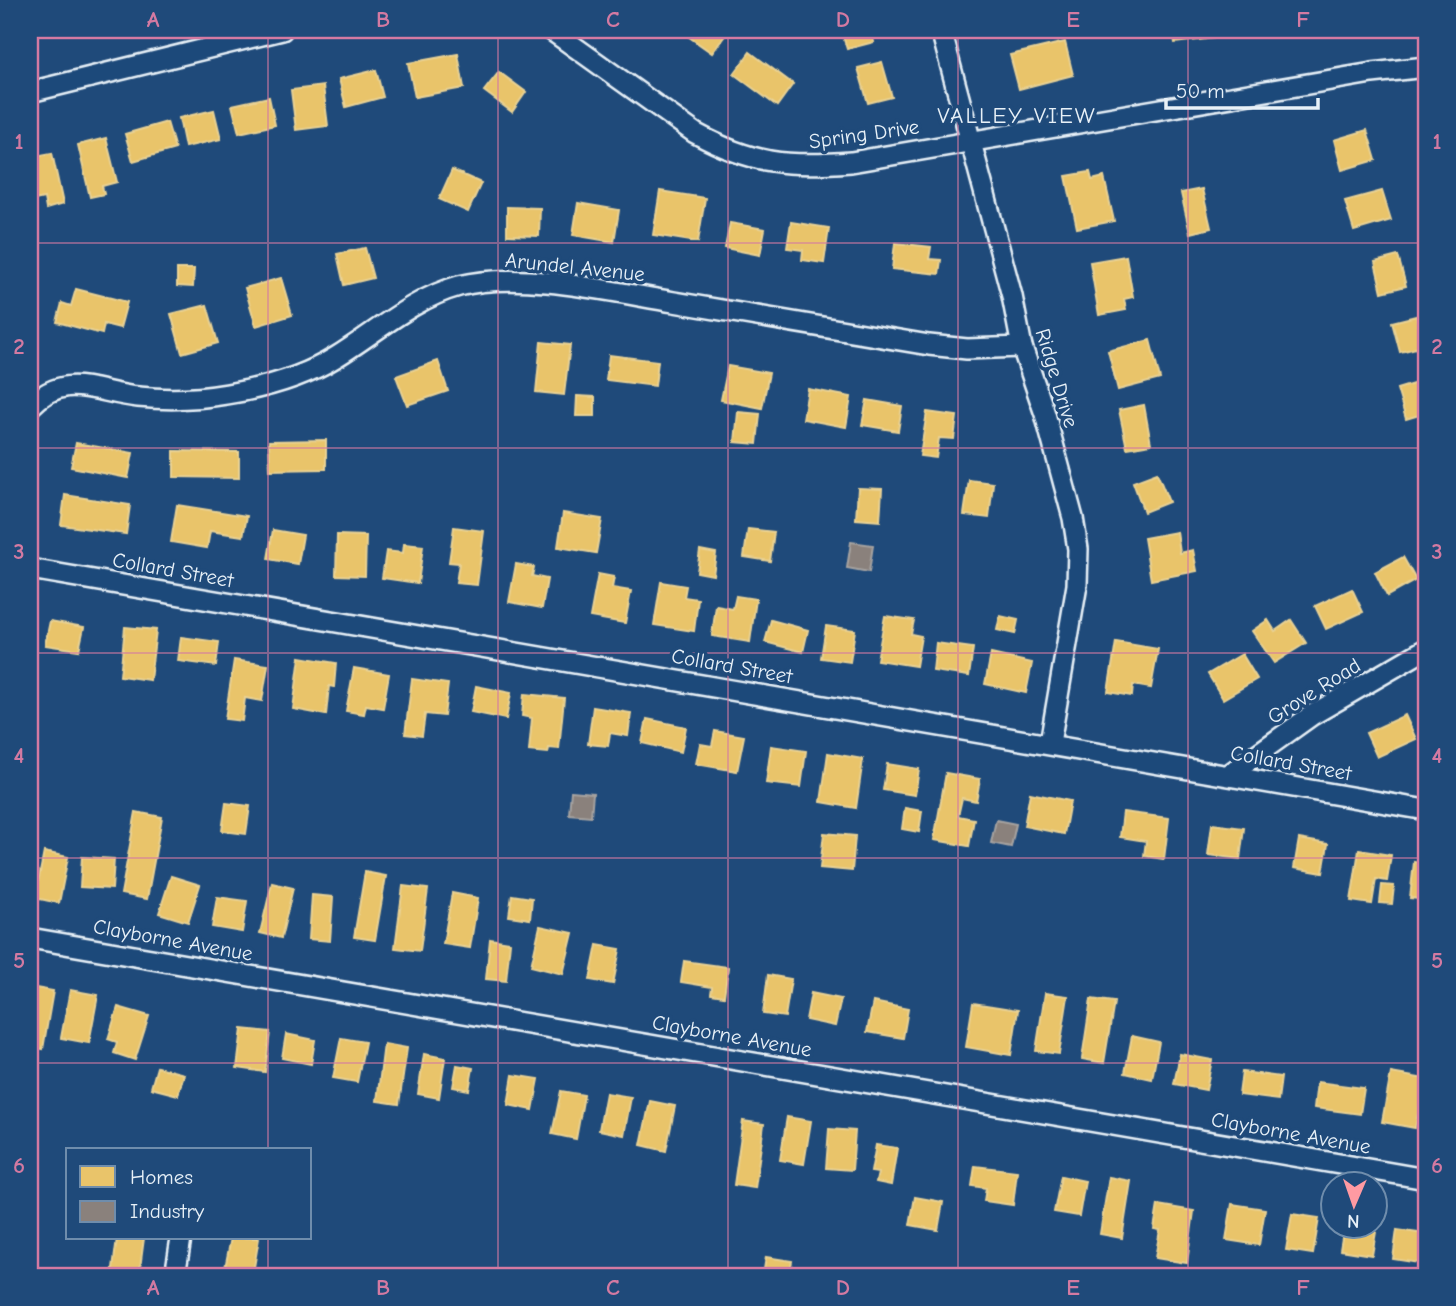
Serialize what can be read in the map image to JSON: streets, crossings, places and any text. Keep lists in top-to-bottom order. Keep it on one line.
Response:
{"streets":{"street":["Spring Drive","Arundel Avenue","Ridge Drive","Collard Street","Grove Road","Clayborne Avenue"]},"crossings":[["Spring Drive","Ridge Drive"],["Arundel Avenue","Ridge Drive"],["Ridge Drive","Collard Street"],["Collard Street","Grove Road"]],"districts":["VALLEY VIEW"],"legend":["Homes","Industry"],"scale_bar":"50 m","north":"bottom","grid":{"columns":["A","B","C","D","E","F"],"rows":["1","2","3","4","5","6"]}}
